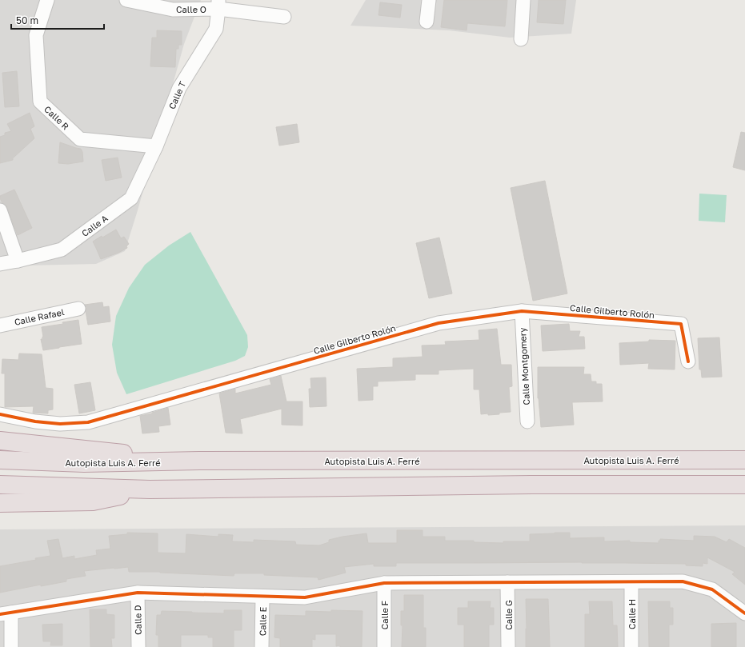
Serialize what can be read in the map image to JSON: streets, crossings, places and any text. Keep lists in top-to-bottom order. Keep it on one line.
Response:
{"streets":{"highway":["Autopista Luis A. Ferré"],"street":["Calle O","Calle T","Calle R","Calle A","Calle Gilberto Rolón","Calle Rafael","Calle Montgomery","Calle H","Calle F","Calle G","Calle D","Calle E"]},"crossings":[["Calle O","Calle T"],["Calle T","Calle R"],["Calle T","Calle A"],["Calle R","Calle A"],["Calle Gilberto Rolón","Calle Montgomery"]],"scale_bar":"50 m"}
